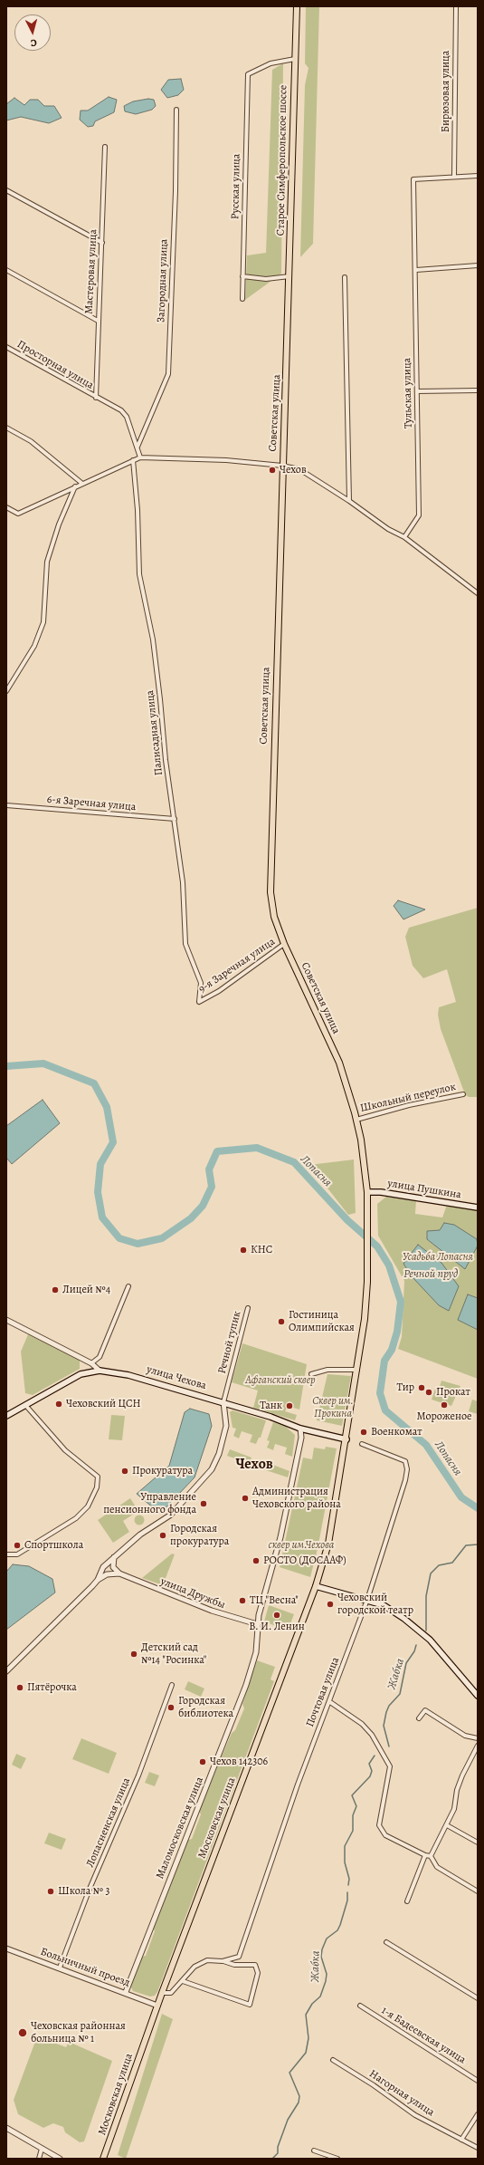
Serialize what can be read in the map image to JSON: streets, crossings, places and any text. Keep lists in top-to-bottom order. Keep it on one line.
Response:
{"streets":{"main road":["Старое Симферопольское шоссе","Советская улица","улица Пушкина","улица Чехова","Московская улица"],"street":["Бирюзовая улица","Русская улица","Мастеровая улица","Загородная улица","Просторная улица","Тульская улица","Палисадная улица","6-я Заречная улица","9-я Заречная улица","Школьный переулок","Речной тупик","улица Дружбы","Почтовая улица","Лопасненская улица","Маломосковская улица","Больничный проезд","1-я Бадеевская улица","Нагорная улица"]},"crossings":[["Бирюзовая улица","Тульская улица"],["Старое Симферопольское шоссе","Русская улица"],["Старое Симферопольское шоссе","Советская улица"],["Мастеровая улица","Просторная улица"],["Загородная улица","Просторная улица"],["Советская улица","9-я Заречная улица"],["Советская улица","Школьный переулок"],["Советская улица","улица Пушкина"],["Советская улица","Московская улица"],["Палисадная улица","6-я Заречная улица"],["Палисадная улица","9-я Заречная улица"],["Речной тупик","улица Чехова"],["улица Чехова","Московская улица"],["улица Дружбы","Маломосковская улица"],["Почтовая улица","Московская улица"],["Московская улица","Больничный проезд"],["Лопасненская улица","Больничный проезд"],["Маломосковская улица","Больничный проезд"]],"districts":["Чехов"],"water":["Лопасня","Речной пруд","Жабка"],"parks":["Усадьба Лопасня","Афганский сквер","Сквер им. Прокина","сквер им.Чехова"],"places":["Чехов","КНС","Лицей №4","Гостиница Олимпийская","Тир","Прокат","Чеховский ЦСН","Мороженое","Танк","Военкомат","Прокуратура","Администрация Чеховского района","Управление пенсионного фонда","Городская прокуратура","Спортшкола","РОСТО (ДОСААФ)","ТЦ \"Весна\"","Чеховский городской театр","В. И. Ленин","Детский сад №14 \"Росинка\"","Пятёрочка","Городская библиотека","Чехов 142306","Школа № 3","Чеховская районная больница № 1"],"north":"bottom"}
